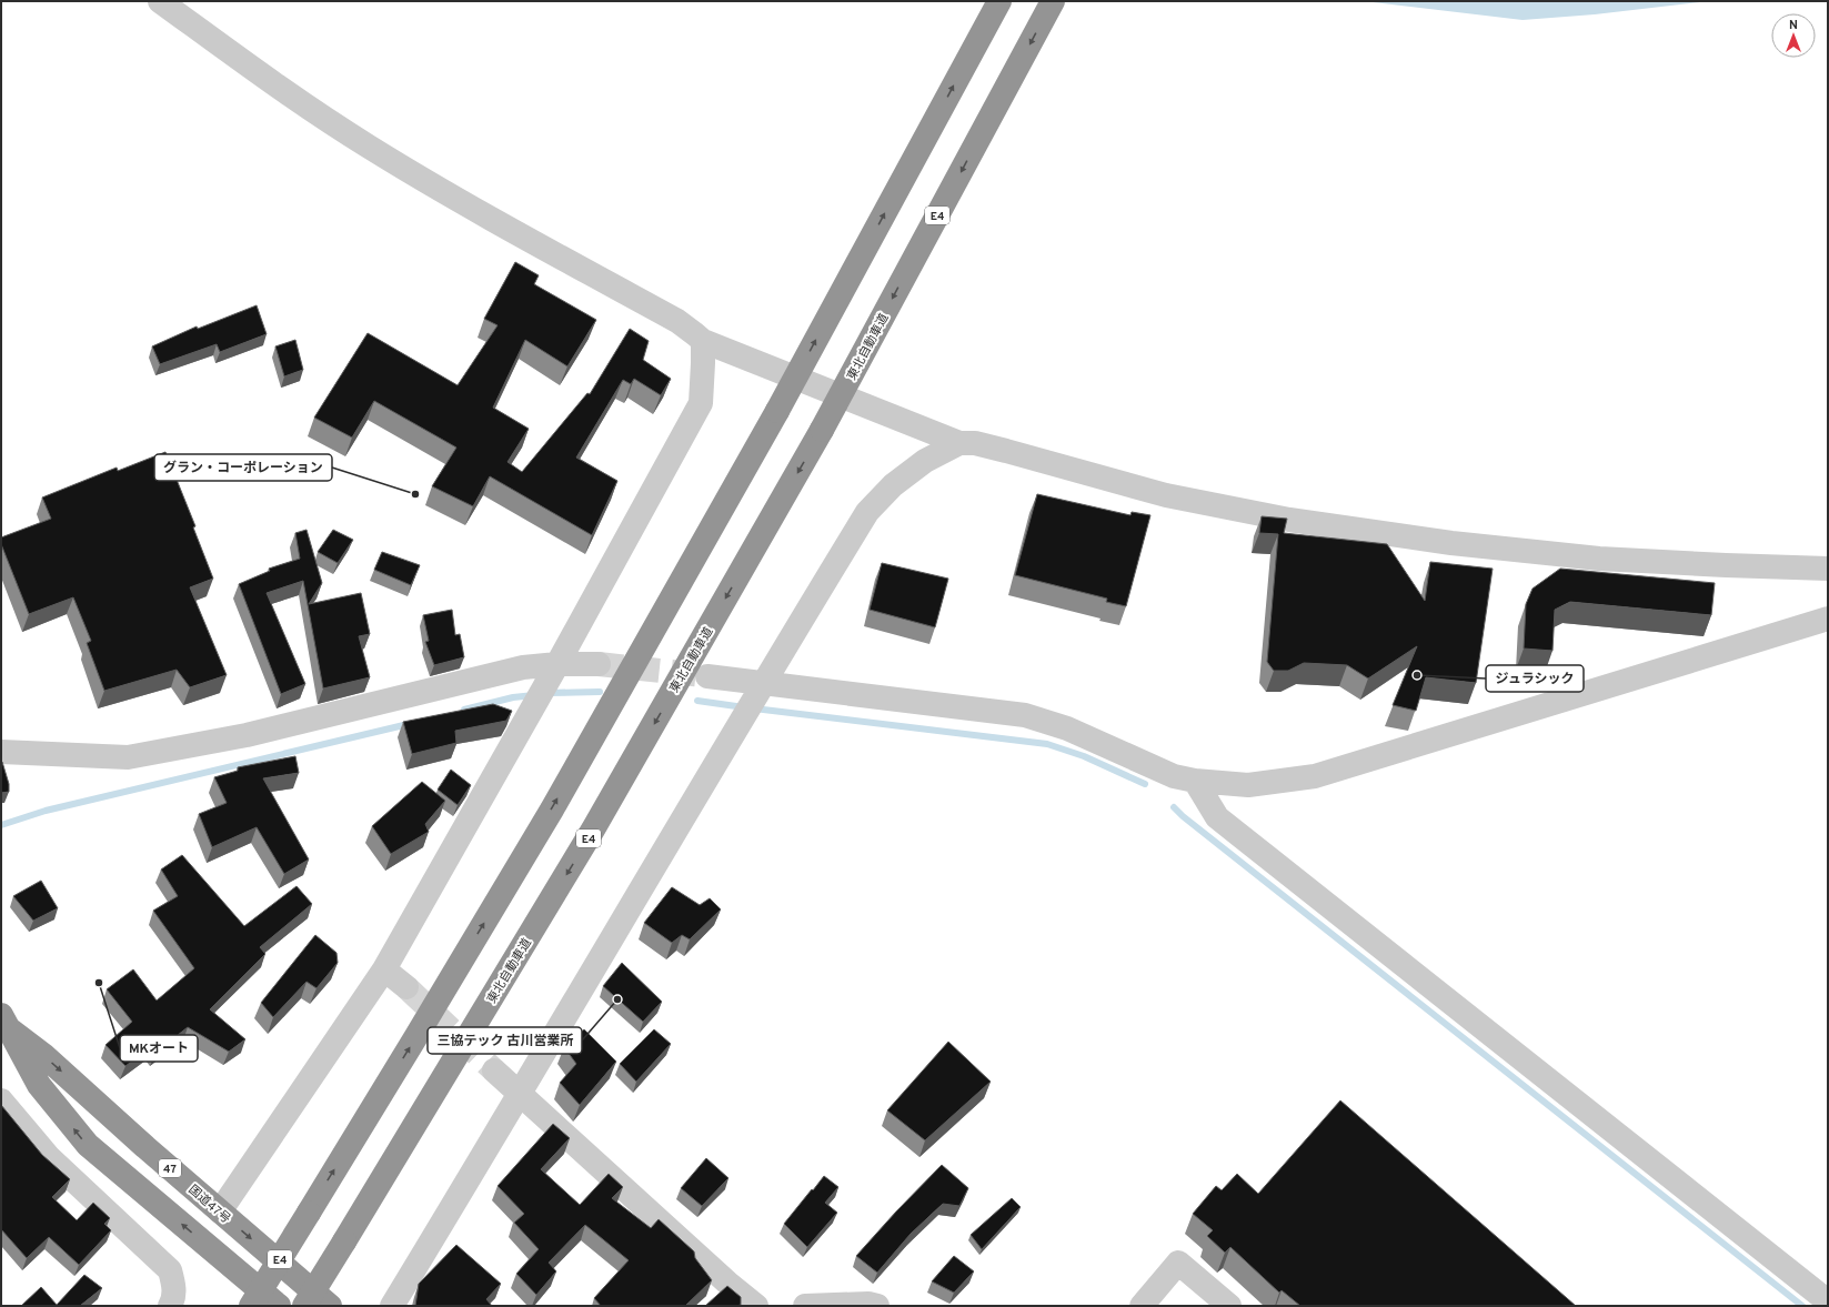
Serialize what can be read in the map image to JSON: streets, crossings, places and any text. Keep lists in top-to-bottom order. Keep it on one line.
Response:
{"streets":{"highway":["E4","東北自動車道","47","国道47号"]},"places":["グラン・コーポレーション","ジュラシック","MKオート","三協テック 古川営業所"],"north":"top"}
